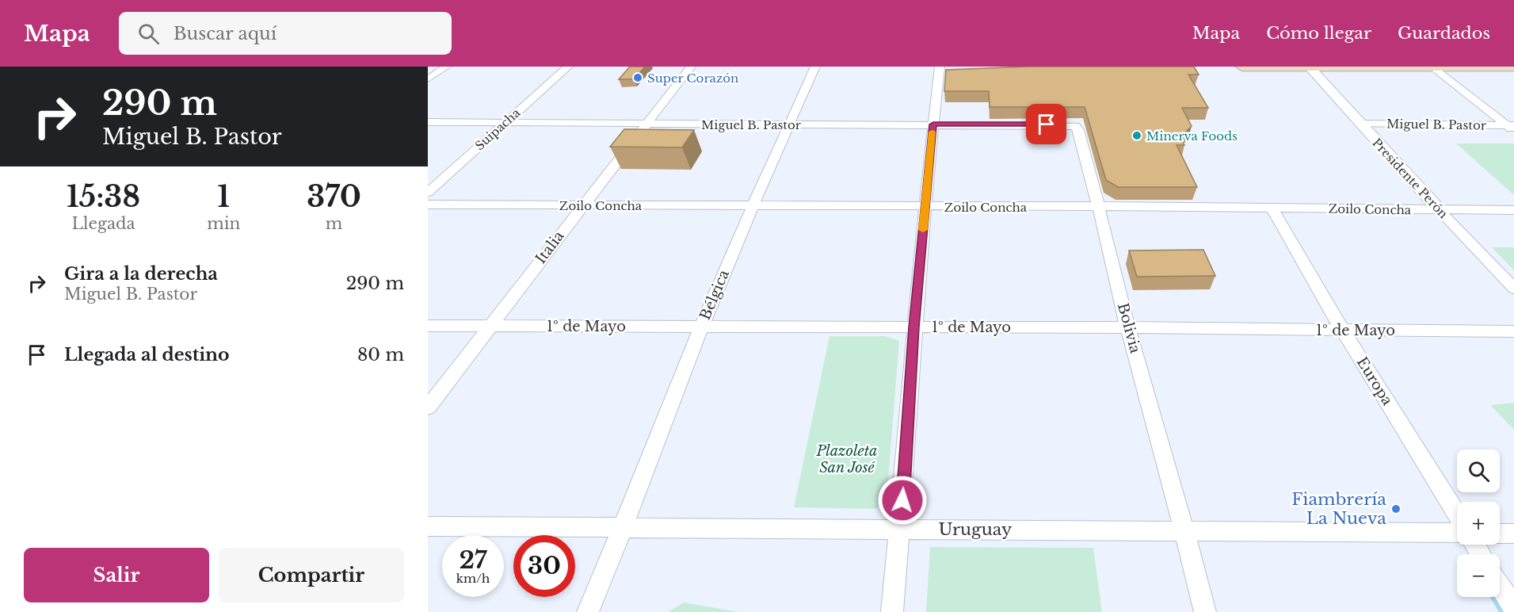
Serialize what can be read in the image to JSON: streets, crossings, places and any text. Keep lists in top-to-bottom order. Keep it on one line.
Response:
{"streets":{"street":["Miguel B. Pastor","Suipacha","Presidente Perón","Zoilo Concha","Italia","Bélgica","1º de Mayo","Bolivia","Europa","Uruguay"]},"crossings":[["Miguel B. Pastor","Suipacha"],["Miguel B. Pastor","Presidente Perón"],["Miguel B. Pastor","Italia"],["Miguel B. Pastor","Bélgica"],["Miguel B. Pastor","Bolivia"],["Presidente Perón","Zoilo Concha"],["Zoilo Concha","Italia"],["Zoilo Concha","Bélgica"],["Zoilo Concha","Bolivia"],["Zoilo Concha","Europa"],["Italia","1º de Mayo"],["Bélgica","1º de Mayo"],["Bélgica","Uruguay"],["1º de Mayo","Bolivia"],["1º de Mayo","Europa"],["Bolivia","Uruguay"]],"parks":["Plazoleta San José"],"places":["Super Corazón","Minerva Foods","Fiambrería La Nueva"],"page":{"header":"Mapa","search":"Buscar aquí","nav":["Mapa","Cómo llegar","Guardados"],"turn":["290 m","Miguel B. Pastor"],"eta":["15:38","Llegada","1","min","370","m"],"list":[{"name":"Gira a la derecha","note":"Miguel B. Pastor","value":"290 m"},{"name":"Llegada al destino","value":"80 m"}],"map_buttons":["+","−"],"speed":"27 km/h","limit":"30","buttons":["Salir","Compartir"]}}
